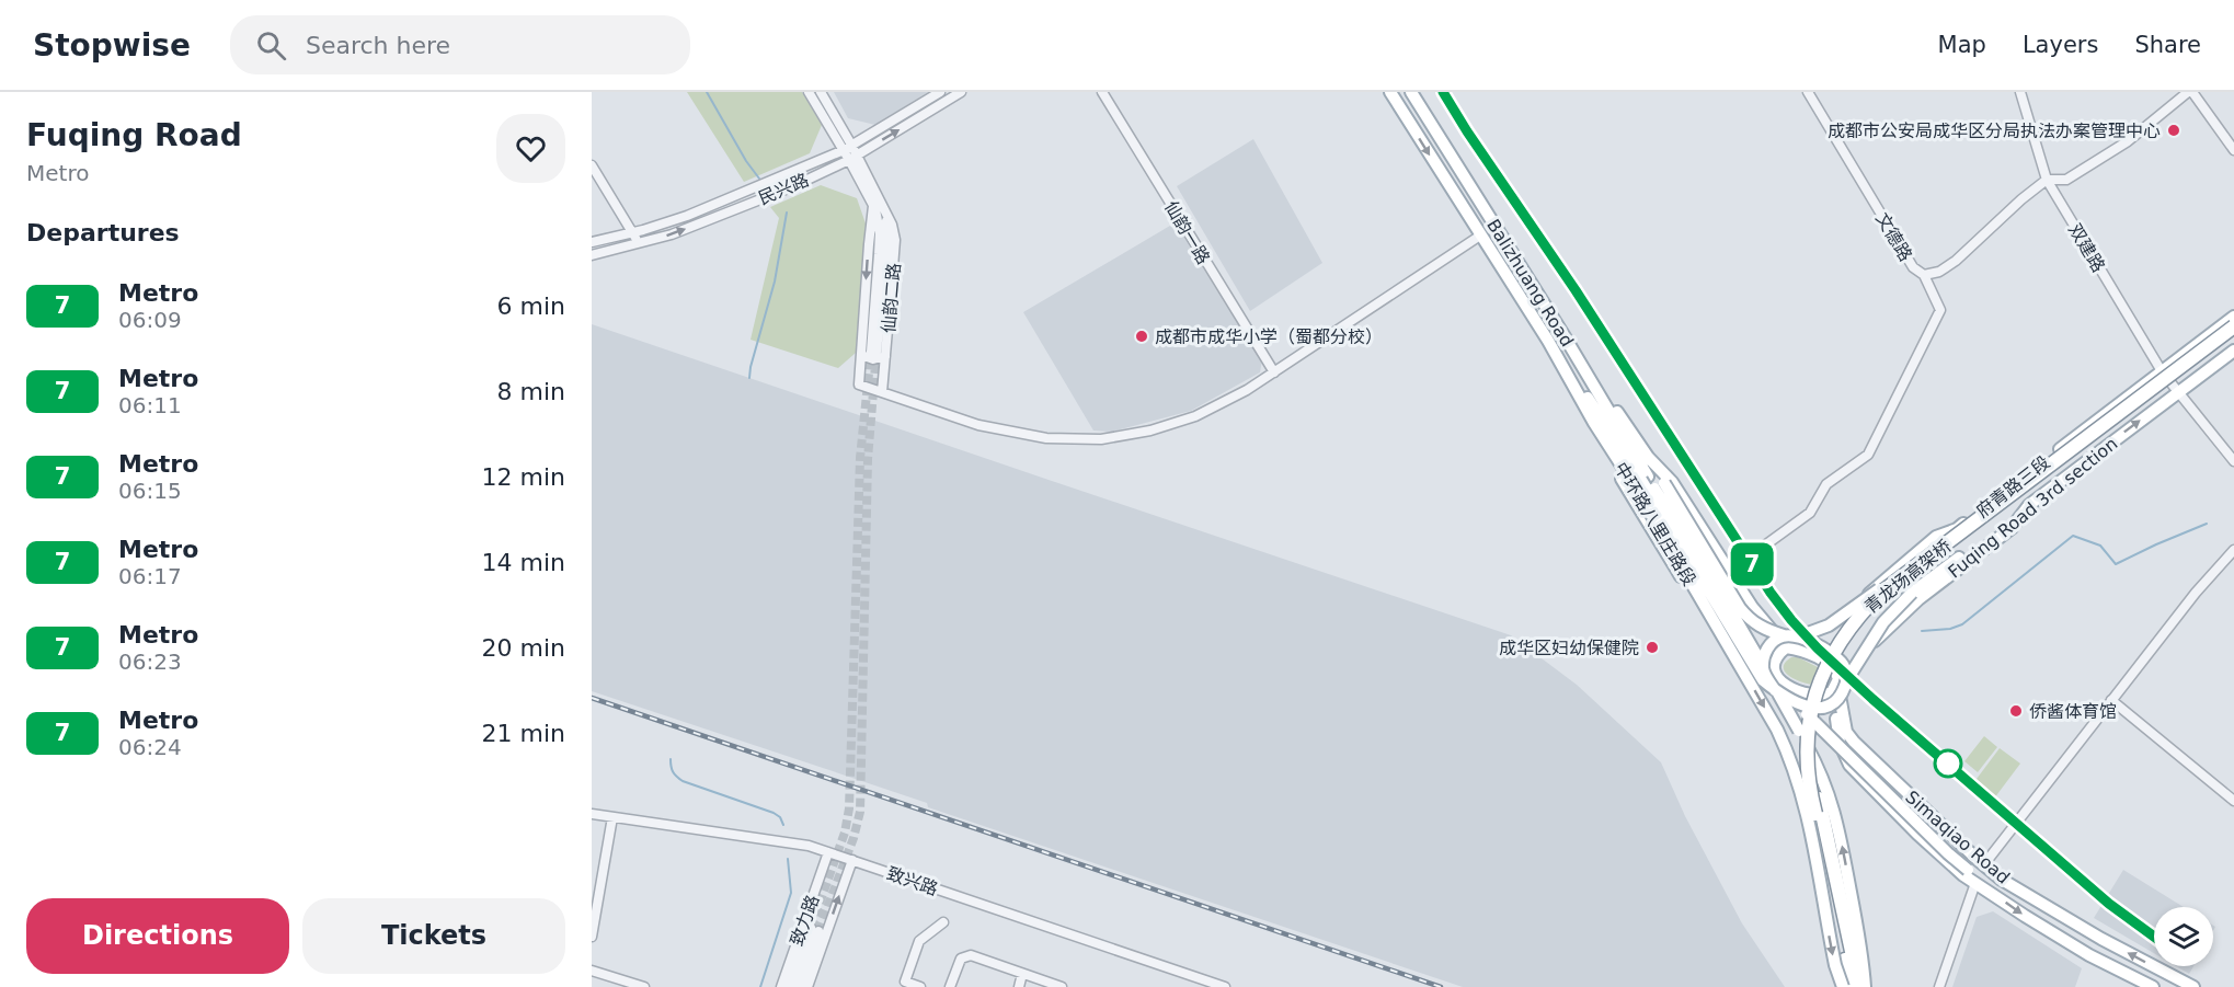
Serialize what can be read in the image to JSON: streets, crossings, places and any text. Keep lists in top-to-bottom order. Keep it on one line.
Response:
{"streets":{"highway":["青龙场高架桥"],"main road":["Balizhuang Road","府青路三段","Fuqing Road 3rd section","中环路八里庄路段","Simaqiao Road"],"street":["民兴路","仙韵一路","文德路","双建路","仙韵二路","致兴路","致力路"]},"crossings":[["民兴路","仙韵二路"],["文德路","双建路"],["双建路","府青路三段"],["双建路","Fuqing Road 3rd section"],["Balizhuang Road","中环路八里庄路段"],["Fuqing Road 3rd section","Simaqiao Road"],["中环路八里庄路段","青龙场高架桥"],["致兴路","致力路"]],"one_way":["Fuqing Road 3rd section"],"places":["成都市公安局成华区分局执法办案管理中心","成都市成华小学（蜀都分校）","成华区妇幼保健院","侨酱体育馆"],"lines":["metro line 7"],"page":{"header":"Stopwise","search":"Search here","nav":["Map","Layers","Share"],"heading":[["Fuqing Road","Metro"],"Departures"],"on_map":"7","list":[{"mark":"7","name":"Metro","note":"06:09","value":"6 min"},{"mark":"7","name":"Metro","note":"06:11","value":"8 min"},{"mark":"7","name":"Metro","note":"06:15","value":"12 min"},{"mark":"7","name":"Metro","note":"06:17","value":"14 min"},{"mark":"7","name":"Metro","note":"06:23","value":"20 min"},{"mark":"7","name":"Metro","note":"06:24","value":"21 min"}],"buttons":["Directions","Tickets"]}}
